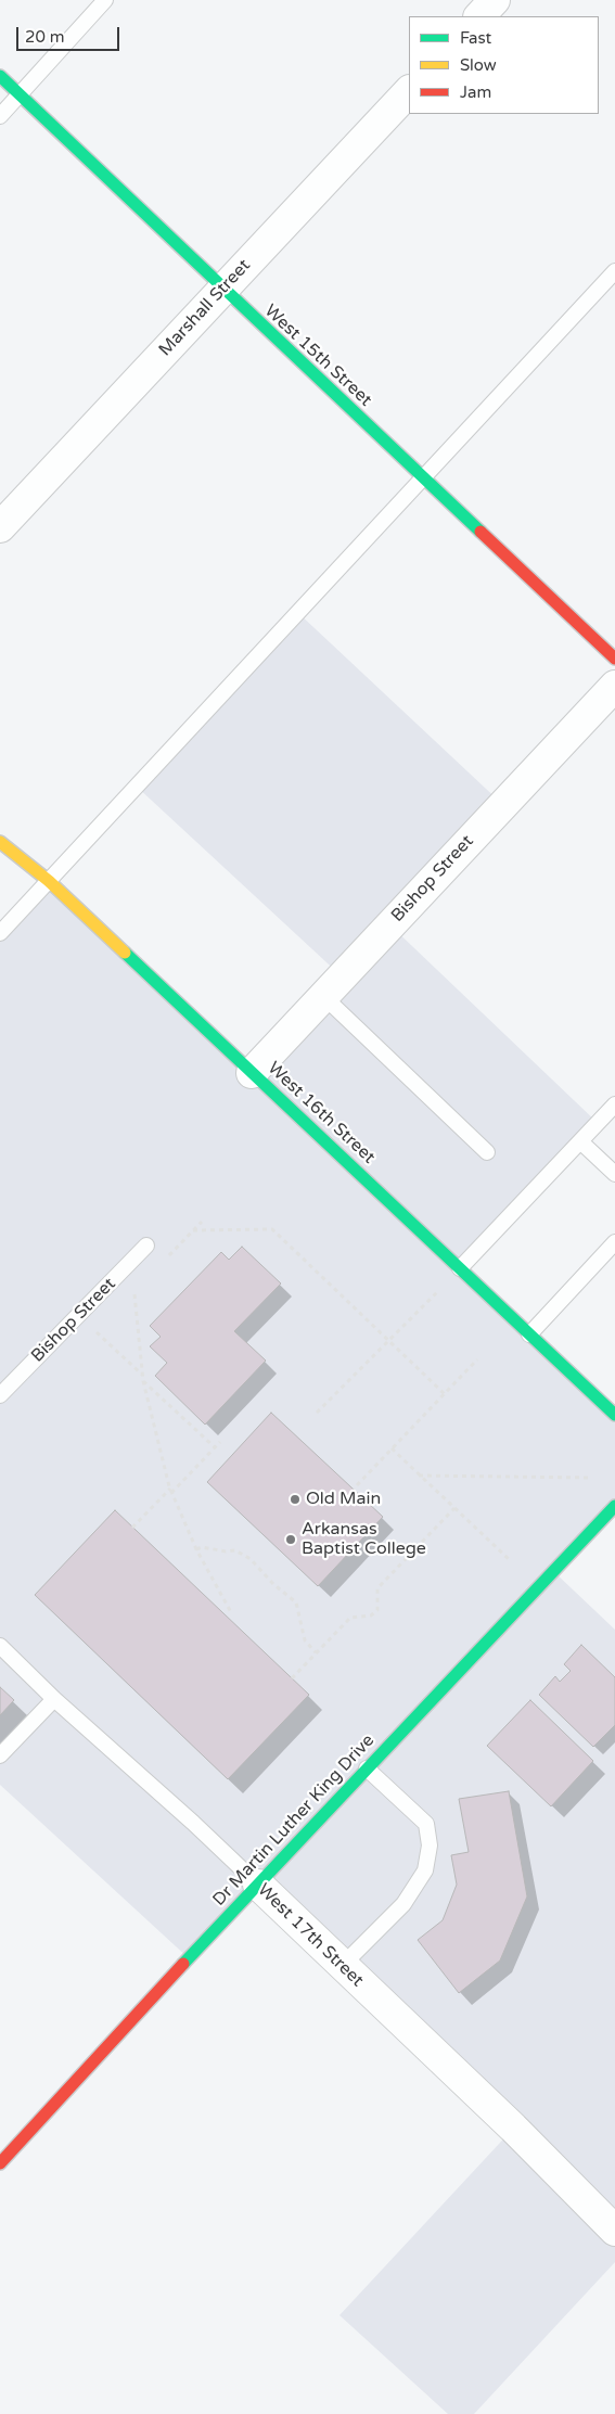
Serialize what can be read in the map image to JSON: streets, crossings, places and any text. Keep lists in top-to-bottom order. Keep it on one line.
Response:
{"streets":{"street":["Marshall Street","West 15th Street","Bishop Street","West 16th Street","Dr Martin Luther King Drive","West 17th Street"]},"crossings":[["Marshall Street","West 15th Street"],["Bishop Street","West 16th Street"],["Dr Martin Luther King Drive","West 17th Street"]],"places":["Old Main","Arkansas Baptist College"],"legend":["Fast","Slow","Jam"],"scale_bar":"20 m"}
